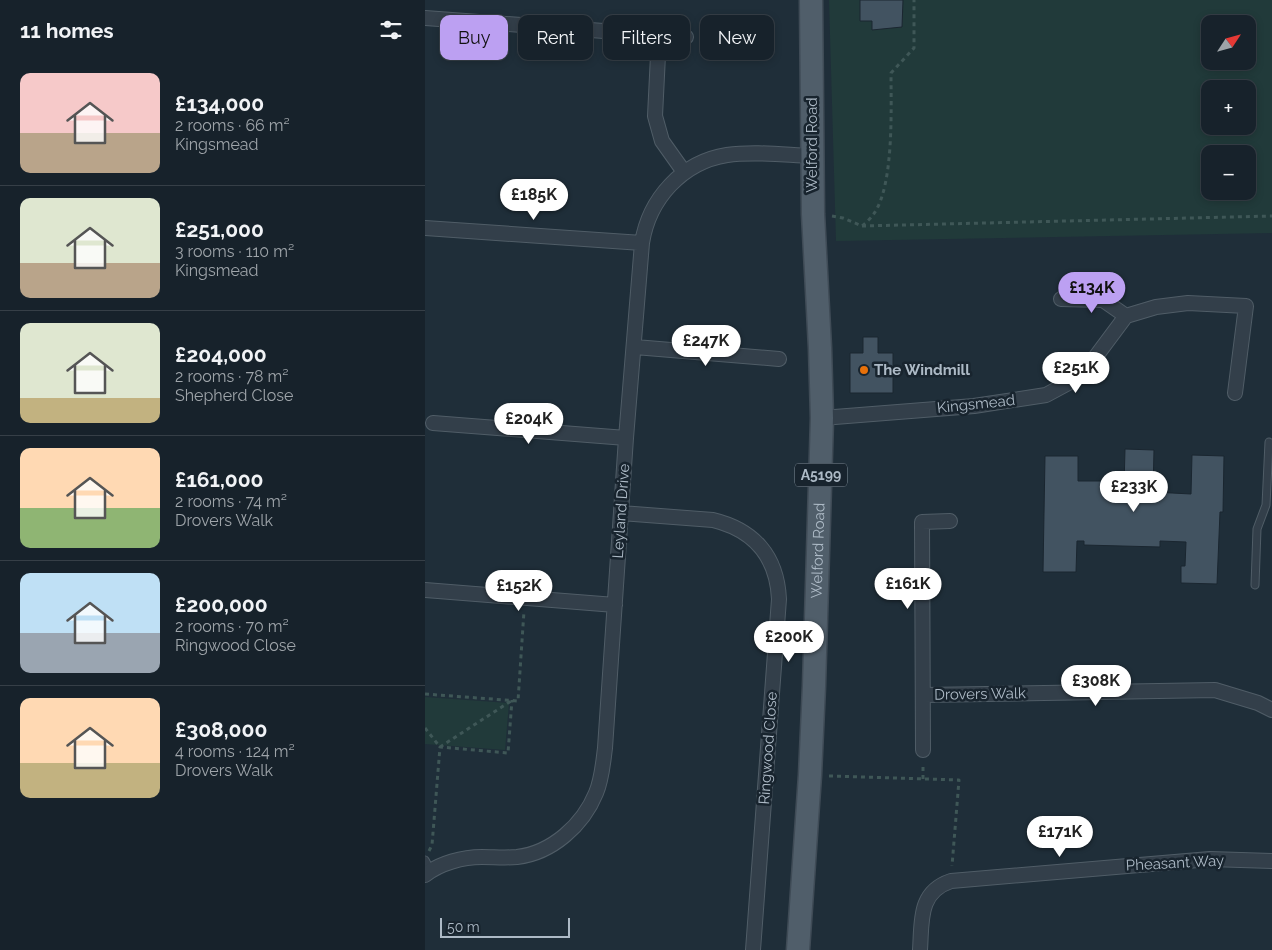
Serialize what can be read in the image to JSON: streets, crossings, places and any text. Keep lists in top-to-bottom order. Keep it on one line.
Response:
{"streets":{"main road":["Welford Road","A5199"],"street":["Kingsmead","Leyland Drive","Drovers Walk","Ringwood Close","Pheasant Way"]},"crossings":[["Welford Road","Kingsmead"],["Welford Road","Leyland Drive"],["Leyland Drive","Ringwood Close"]],"places":["The Windmill"],"scale_bar":"50 m","north":"top right","page":{"heading":"11 homes","map_buttons":["+","−"],"chip":["Buy","Rent","Filters","New"],"list":[{"name":"£134,000","note":"2 rooms · 66 m² · Kingsmead"},{"name":"£251,000","note":"3 rooms · 110 m² · Kingsmead"},{"name":"£204,000","note":"2 rooms · 78 m² · Shepherd Close"},{"name":"£161,000","note":"2 rooms · 74 m² · Drovers Walk"},{"name":"£200,000","note":"2 rooms · 70 m² · Ringwood Close"},{"name":"£308,000","note":"4 rooms · 124 m² · Drovers Walk"}],"price":["£185K","£134K","£247K","£251K","£204K","£233K","£161K","£152K","£200K","£308K","£171K"],"scale":"50 m"}}
